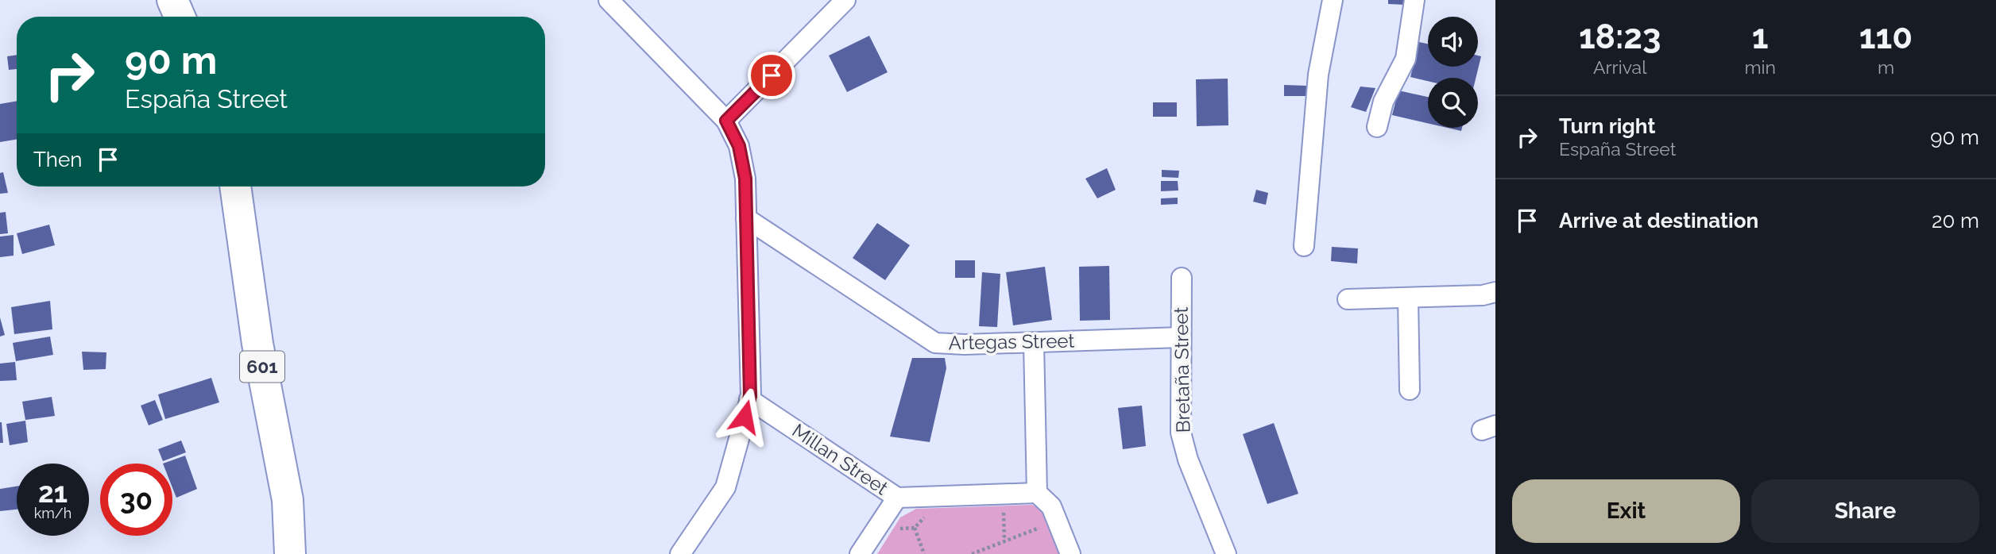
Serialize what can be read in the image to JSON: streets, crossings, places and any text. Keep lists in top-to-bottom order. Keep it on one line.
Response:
{"streets":{"main road":["601"],"street":["Artegas Street","Bretaña Street","Millan Street"]},"crossings":[["Artegas Street","Bretaña Street"]],"page":{"eta":["18:23","Arrival","1","min","110","m"],"turn":["90 m","España Street"],"list":[{"name":"Turn right","note":"España Street","value":"90 m"},{"name":"Arrive at destination","value":"20 m"}],"then":"Then","speed":"21 km/h","limit":"30","buttons":["Exit","Share"]}}
